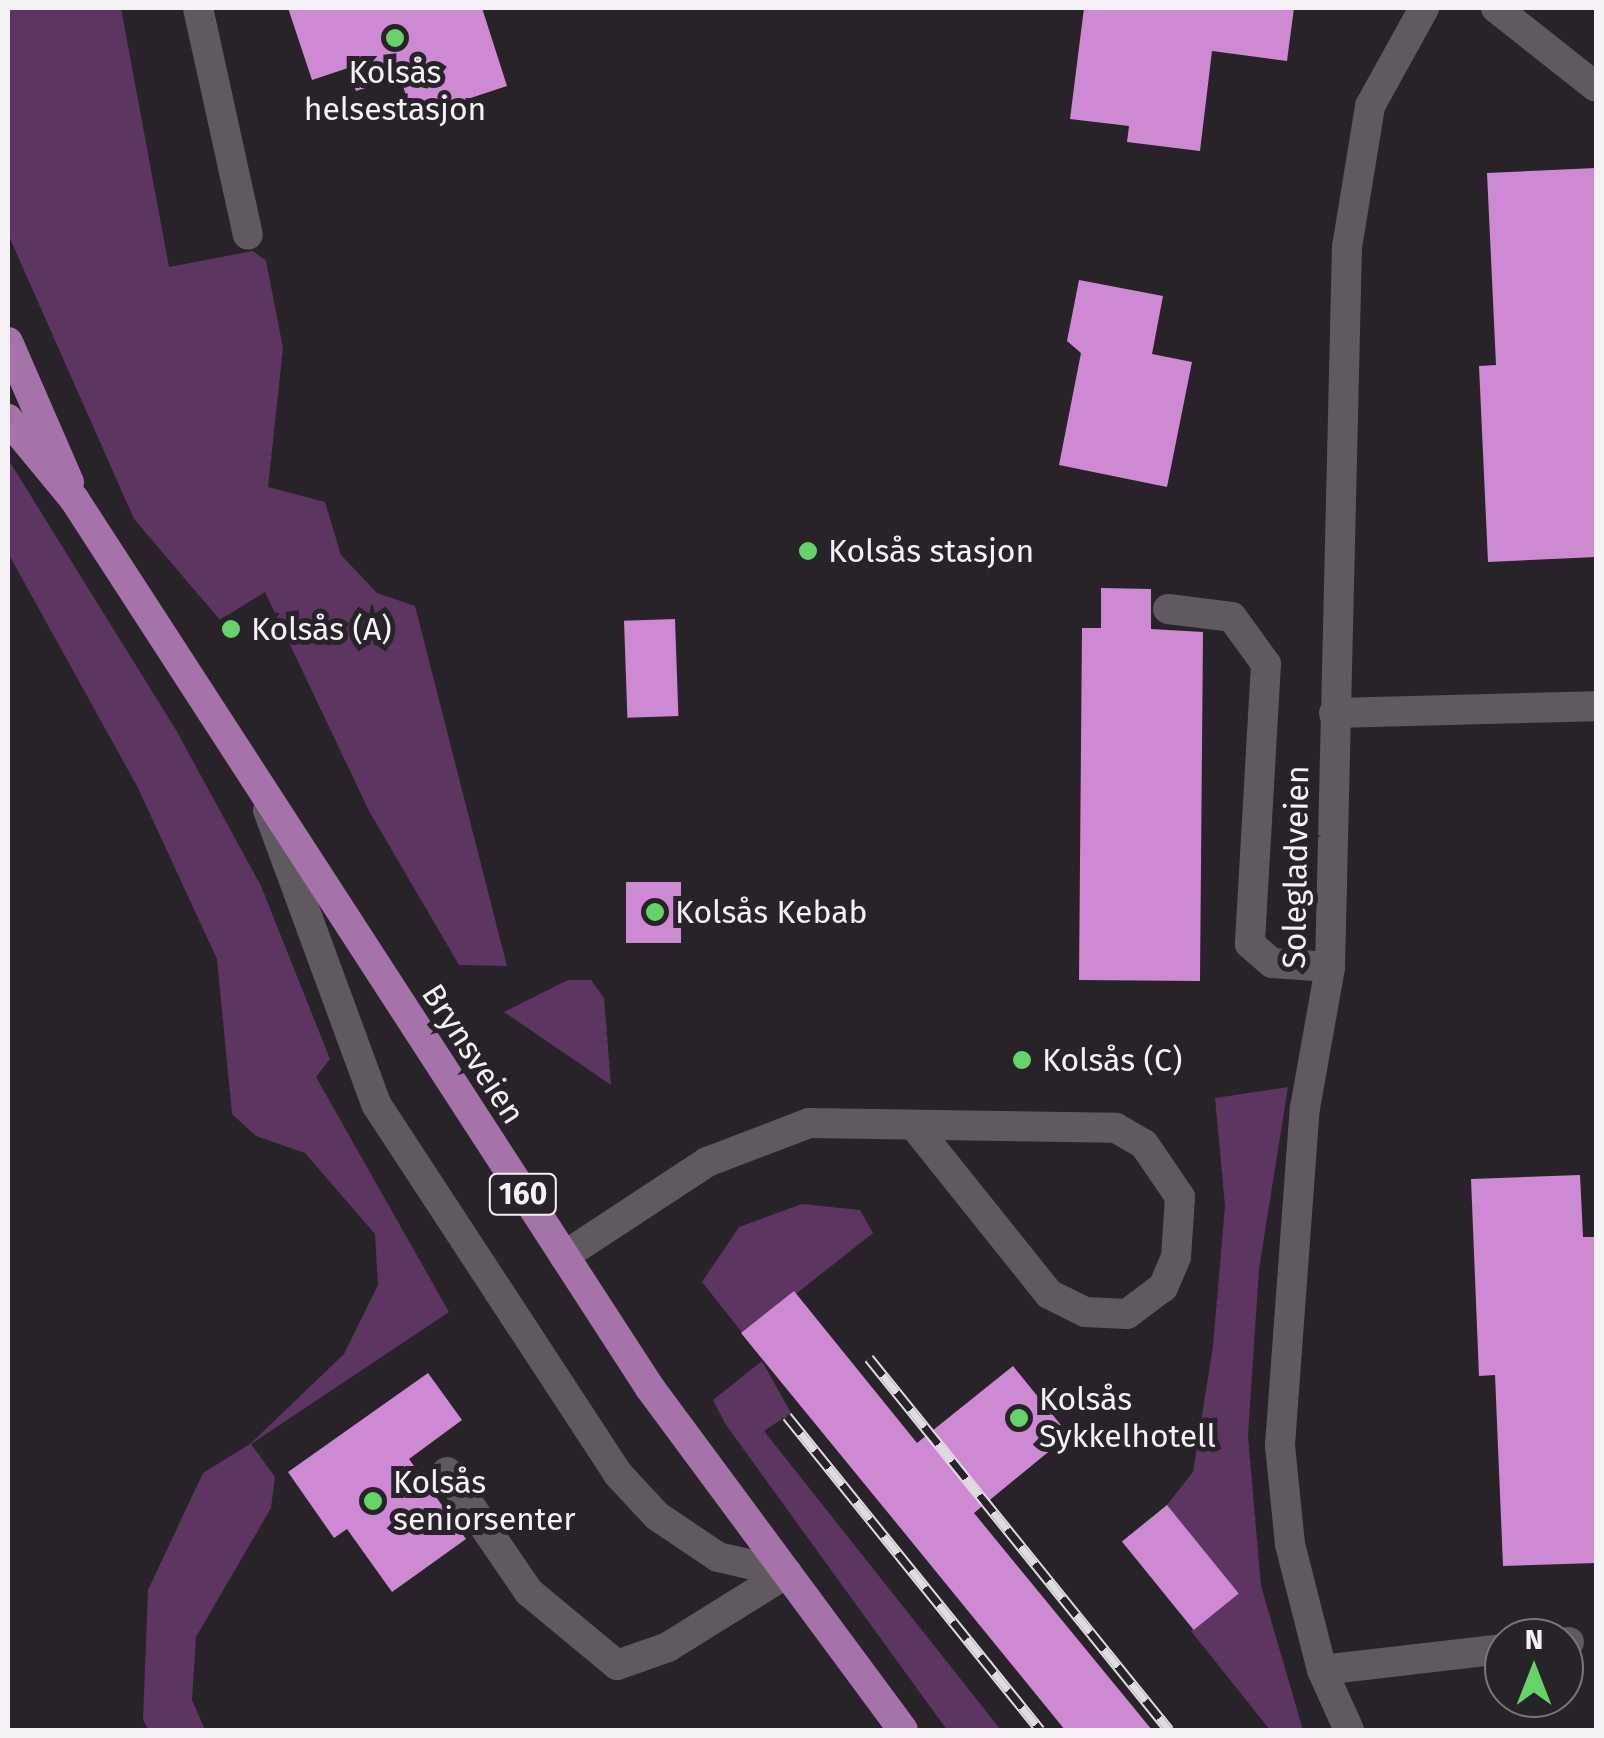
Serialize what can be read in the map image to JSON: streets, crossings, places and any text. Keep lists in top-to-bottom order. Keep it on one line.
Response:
{"streets":{"main road":["Brynsveien","160"],"street":["Solegladveien"]},"places":["Kolsås helsestasjon","Kolsås stasjon","Kolsås (A)","Kolsås Kebab","Kolsås (C)","Kolsås Sykkelhotell","Kolsås seniorsenter"],"north":"top"}
